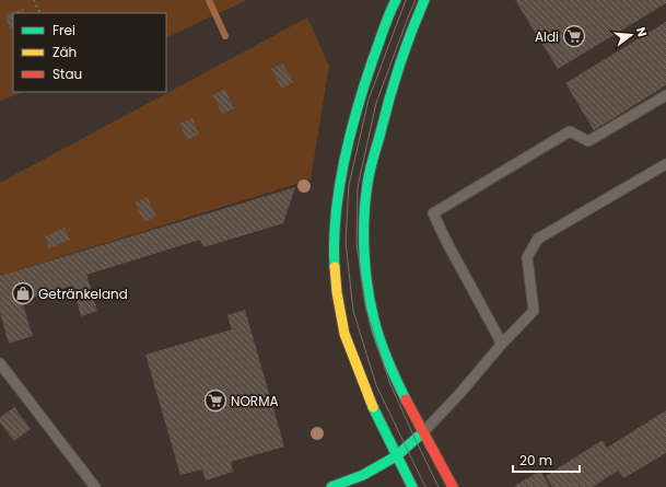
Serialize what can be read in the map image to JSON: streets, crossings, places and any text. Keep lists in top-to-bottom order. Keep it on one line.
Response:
{"places":{"supermarket":["Aldi","NORMA"],"shop":["Getränkeland"]},"legend":["Frei","Zäh","Stau"],"scale_bar":"20 m","north":"right"}
